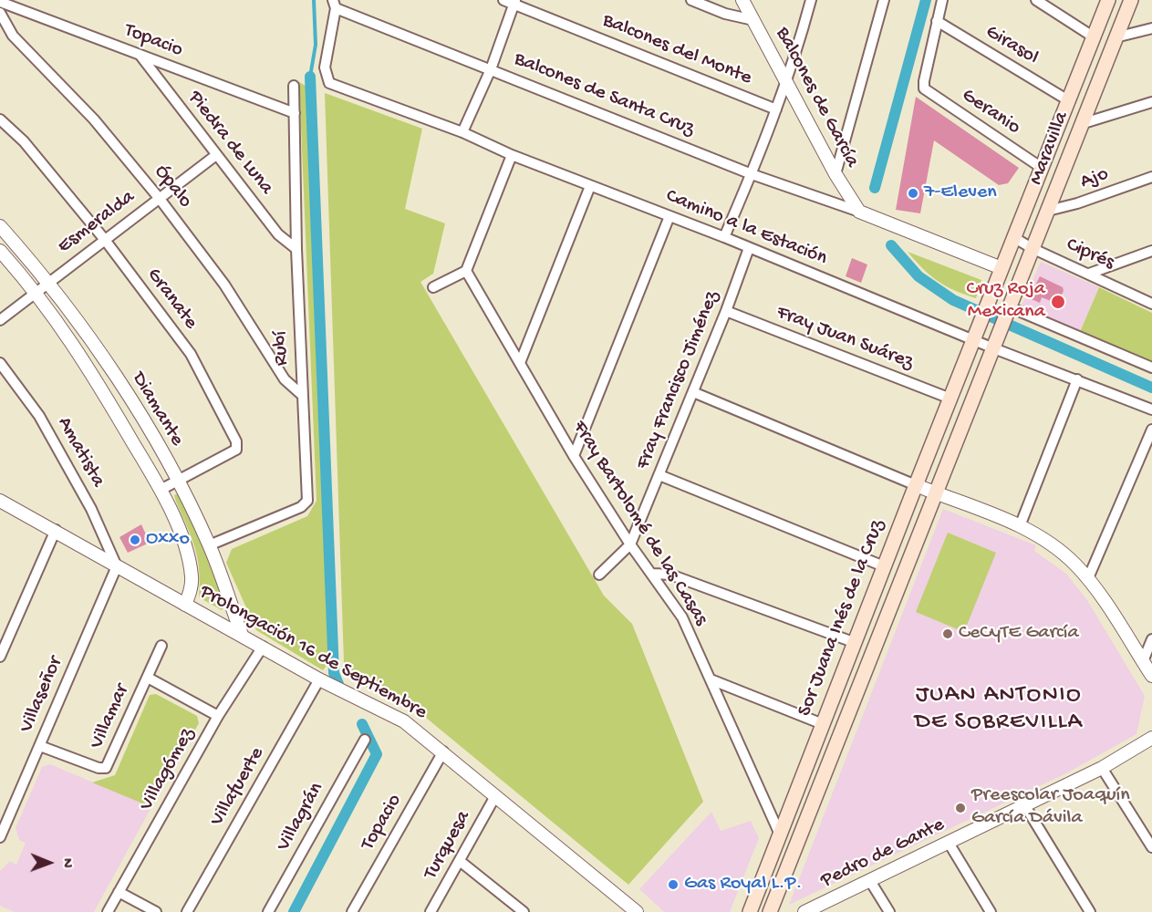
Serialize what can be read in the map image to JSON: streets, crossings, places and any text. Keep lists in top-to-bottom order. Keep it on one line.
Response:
{"streets":{"main road":["Maravilla","Sor Juana Inés de la Cruz"],"street":["Topacio","Girasol","Balcones del Monte","Balcones de Santa Cruz","Balcones de García","Geranio","Piedra de Luna","Ajo","Ópalo","Esmeralda","Camino a la Estación","Ciprés","Granate","Fray Juan Suárez","Rubí","Fray Francisco Jiménez","Diamante","Amatista","Fray Bartolomé de las Casas","Prolongación 16 de Septiembre","Villaseñor","Villamar","Villagómez","Villafuerte","Villagrán","Turquesa","Pedro de Gante"]},"crossings":[["Topacio","Piedra de Luna"],["Topacio","Rubí"],["Topacio","Prolongación 16 de Septiembre"],["Girasol","Geranio"],["Girasol","Maravilla"],["Balcones de Santa Cruz","Balcones de García"],["Balcones de Santa Cruz","Camino a la Estación"],["Geranio","Maravilla"],["Piedra de Luna","Esmeralda"],["Piedra de Luna","Rubí"],["Maravilla","Ajo"],["Maravilla","Camino a la Estación"],["Maravilla","Ciprés"],["Maravilla","Sor Juana Inés de la Cruz"],["Ópalo","Esmeralda"],["Ópalo","Rubí"],["Esmeralda","Granate"],["Esmeralda","Diamante"],["Camino a la Estación","Fray Francisco Jiménez"],["Camino a la Estación","Sor Juana Inés de la Cruz"],["Granate","Diamante"],["Fray Juan Suárez","Fray Francisco Jiménez"],["Fray Juan Suárez","Sor Juana Inés de la Cruz"],["Rubí","Diamante"],["Fray Francisco Jiménez","Fray Bartolomé de las Casas"],["Diamante","Prolongación 16 de Septiembre"],["Amatista","Prolongación 16 de Septiembre"],["Amatista","Villaseñor"],["Fray Bartolomé de las Casas","Sor Juana Inés de la Cruz"],["Prolongación 16 de Septiembre","Villaseñor"],["Prolongación 16 de Septiembre","Villagómez"],["Prolongación 16 de Septiembre","Villafuerte"],["Prolongación 16 de Septiembre","Turquesa"],["Villaseñor","Villamar"]],"districts":["JUAN ANTONIO DE SOBREVILLA"],"places":["7-Eleven","Cruz Roja Mexicana","Oxxo","CeCyTE García","Preescolar Joaquín García Dávila","Gas Royal L.P."],"north":"right"}
